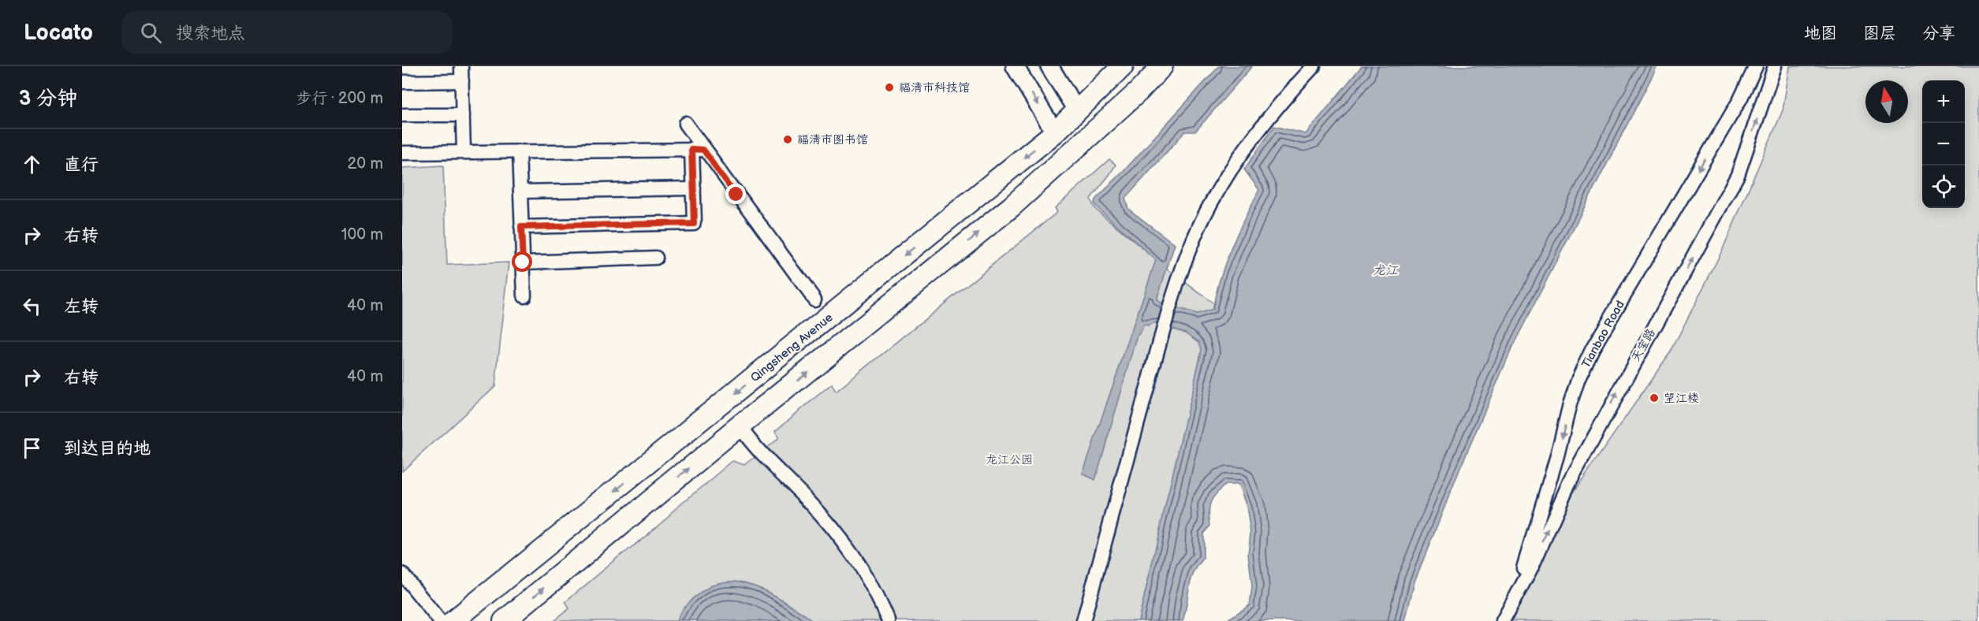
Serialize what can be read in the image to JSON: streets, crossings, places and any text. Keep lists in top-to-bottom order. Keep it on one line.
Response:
{"streets":{"main road":["Qingsheng Avenue"],"street":["Tianbao Road","天宝路"]},"one_way":["Tianbao Road","天宝路"],"water":["龙江"],"parks":["龙江公园"],"places":["福清市科技馆","福清市图书馆","望江楼"],"north":"top","page":{"header":"Locato","search":"搜索地点","nav":["地图","图层","分享"],"heading":["3 分钟","步行 · 200 m"],"map_buttons":["+","−"],"list":[["直行","20 m"],["右转","100 m"],["左转","40 m"],["右转","40 m"],"到达目的地"]}}
